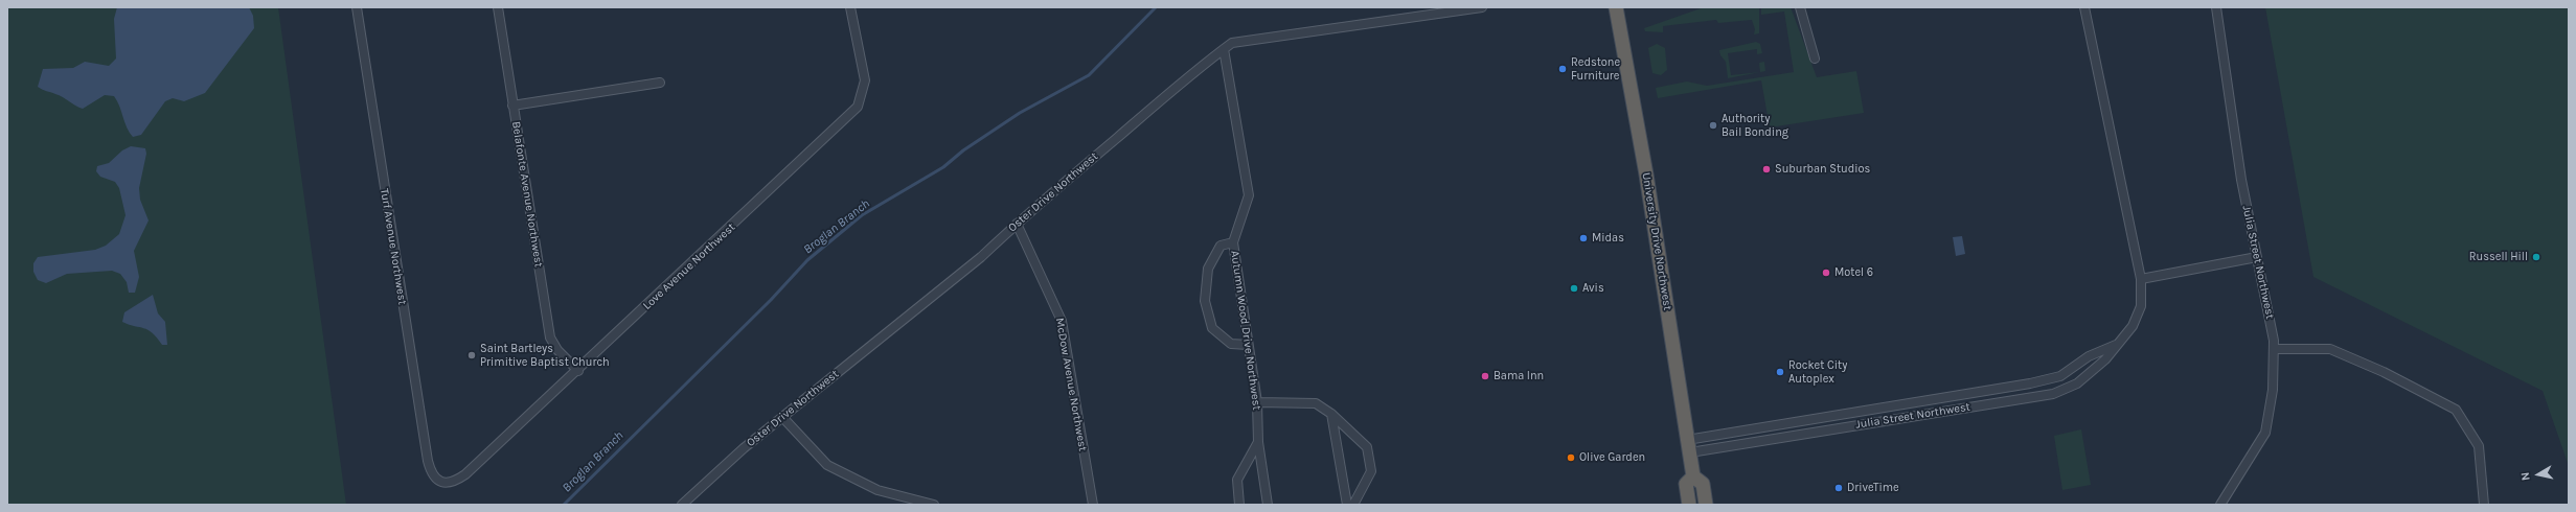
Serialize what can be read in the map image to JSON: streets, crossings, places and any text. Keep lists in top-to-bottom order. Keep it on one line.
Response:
{"streets":{"highway":["University Drive Northwest"],"street":["Oster Drive Northwest","Belafonte Avenue Northwest","Turf Avenue Northwest","Julia Street Northwest","Love Avenue Northwest","Autumn Wood Drive Northwest","McDow Avenue Northwest"]},"crossings":[["Oster Drive Northwest","Autumn Wood Drive Northwest"],["Oster Drive Northwest","McDow Avenue Northwest"],["Belafonte Avenue Northwest","Love Avenue Northwest"],["University Drive Northwest","Julia Street Northwest"],["Turf Avenue Northwest","Love Avenue Northwest"]],"water":["Broglan Branch"],"places":["Redstone Furniture","Authority Bail Bonding","Suburban Studios","Midas","Russell Hill","Motel 6","Avis","Saint Bartleys Primitive Baptist Church","Rocket City Autoplex","Bama Inn","Olive Garden","DriveTime"],"north":"left"}
